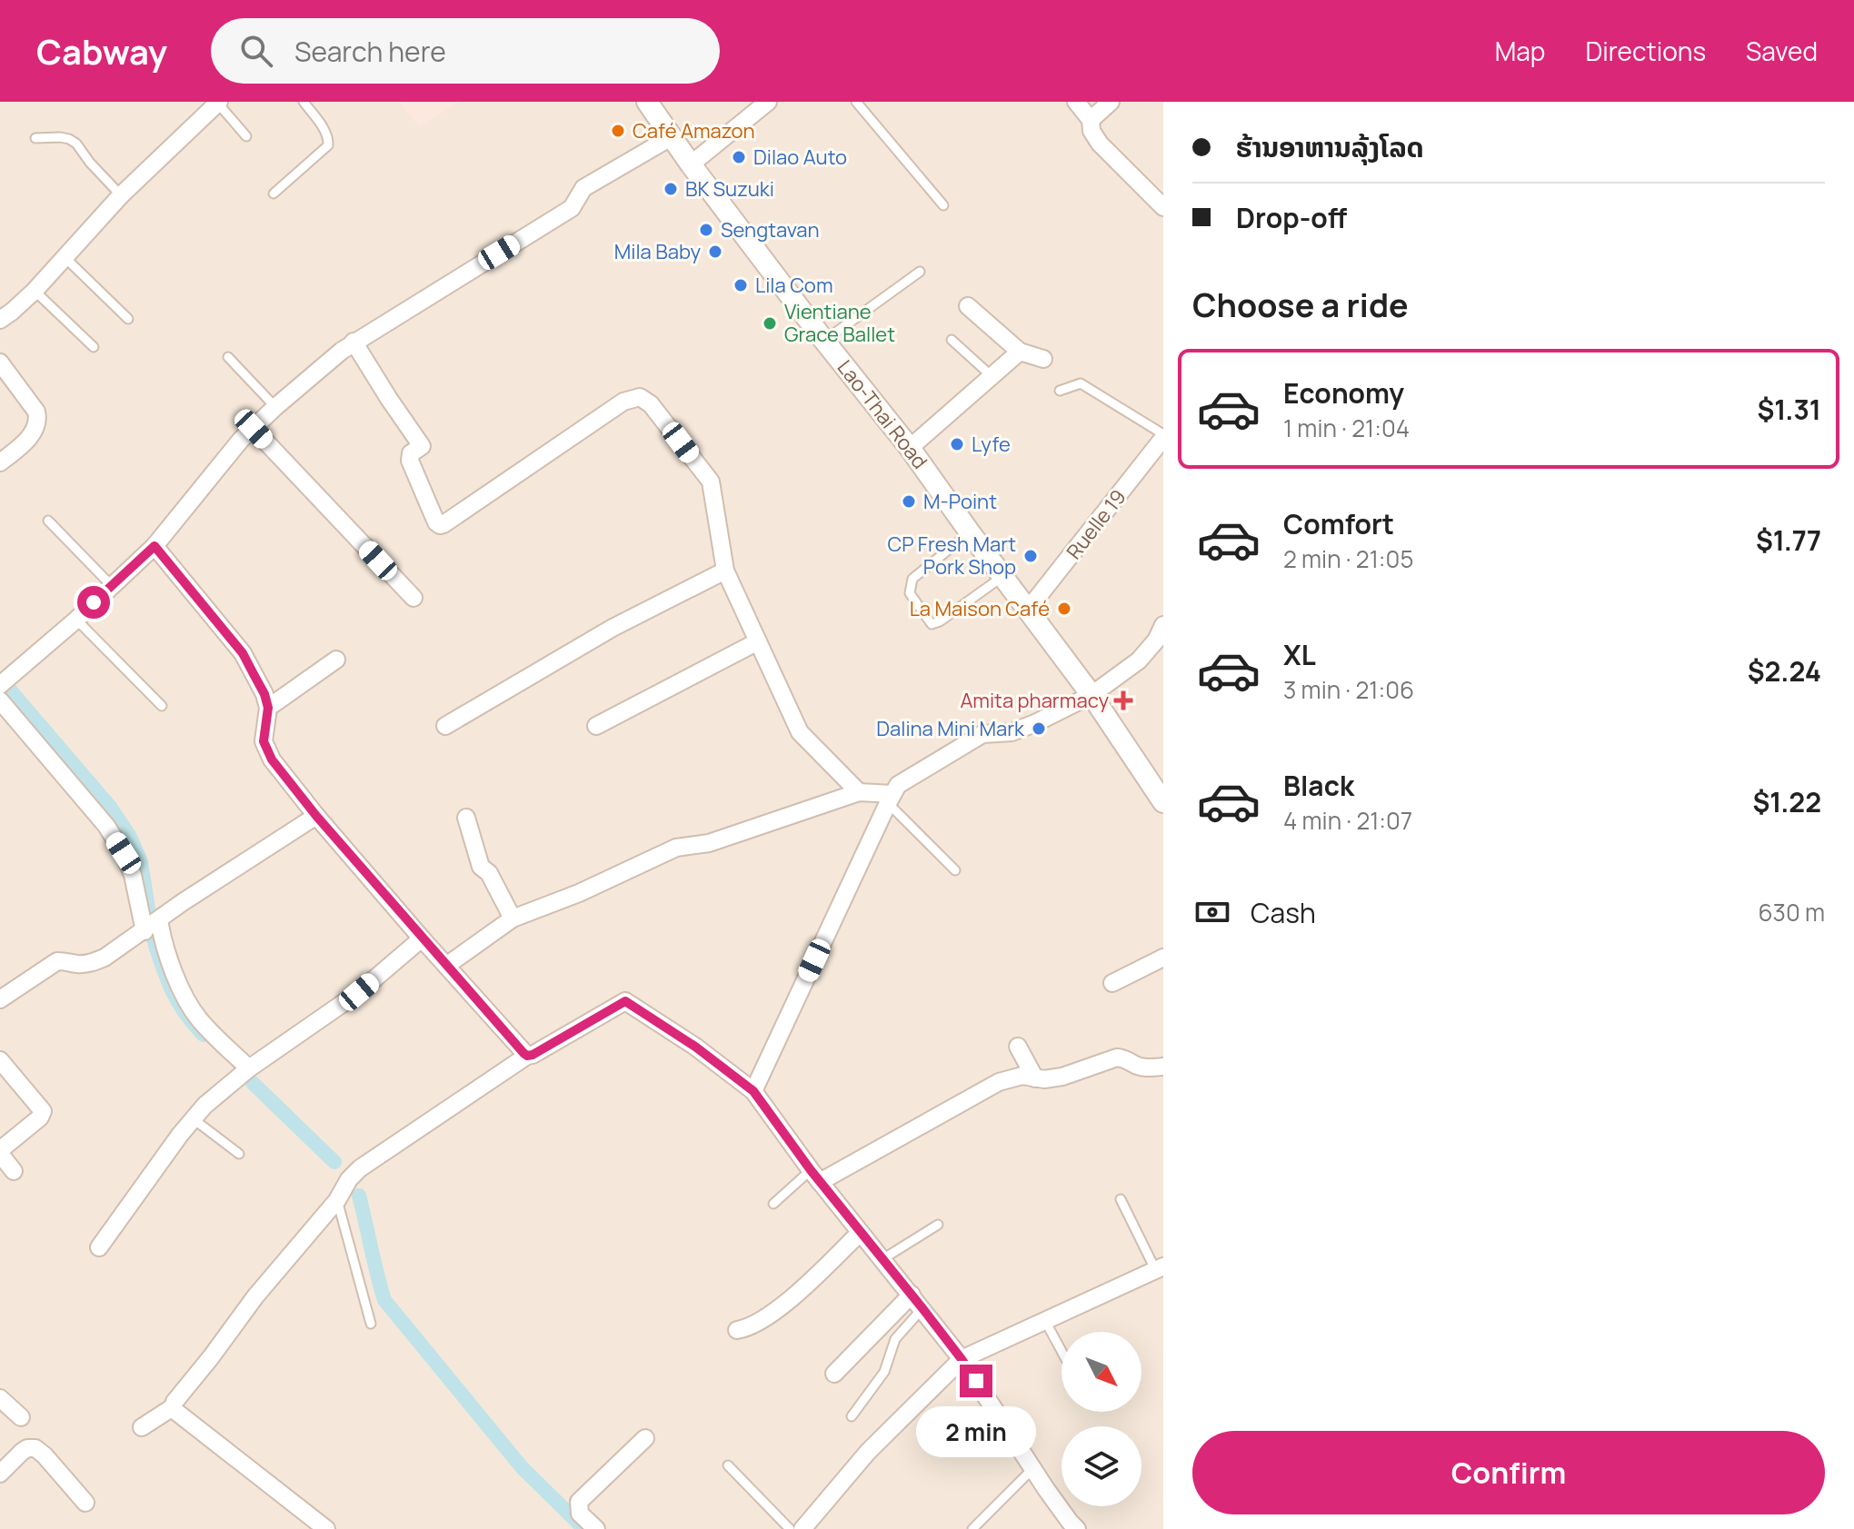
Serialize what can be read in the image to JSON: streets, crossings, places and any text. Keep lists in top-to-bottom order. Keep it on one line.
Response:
{"streets":{"street":["Lao-Thai Road","Ruelle 19"]},"crossings":[["Lao-Thai Road","Ruelle 19"]],"places":{"other":["Café Amazon","Dilao Auto","BK Suzuki","Sengtavan","Mila Baby","Lila Com","Vientiane Grace Ballet","Lyfe","M-Point","CP Fresh Mart Pork Shop","La Maison Café","Dalina Mini Mark"],"health":["Amita pharmacy"]},"north":"bottom right","page":{"header":"Cabway","search":"Search here","nav":["Map","Directions","Saved"],"banner":["ຮ້ານອາຫານລຸ້ງໂລດ","Drop-off"],"heading":"Choose a ride","list":[{"name":"Economy","note":"1 min · 21:04","value":"$1.31"},{"name":"Comfort","note":"2 min · 21:05","value":"$1.77"},{"name":"XL","note":"3 min · 21:06","value":"$2.24"},{"name":"Black","note":"4 min · 21:07","value":"$1.22"}],"pay":["Cash","630 m"],"bubble":"2 min","buttons":"Confirm"}}
